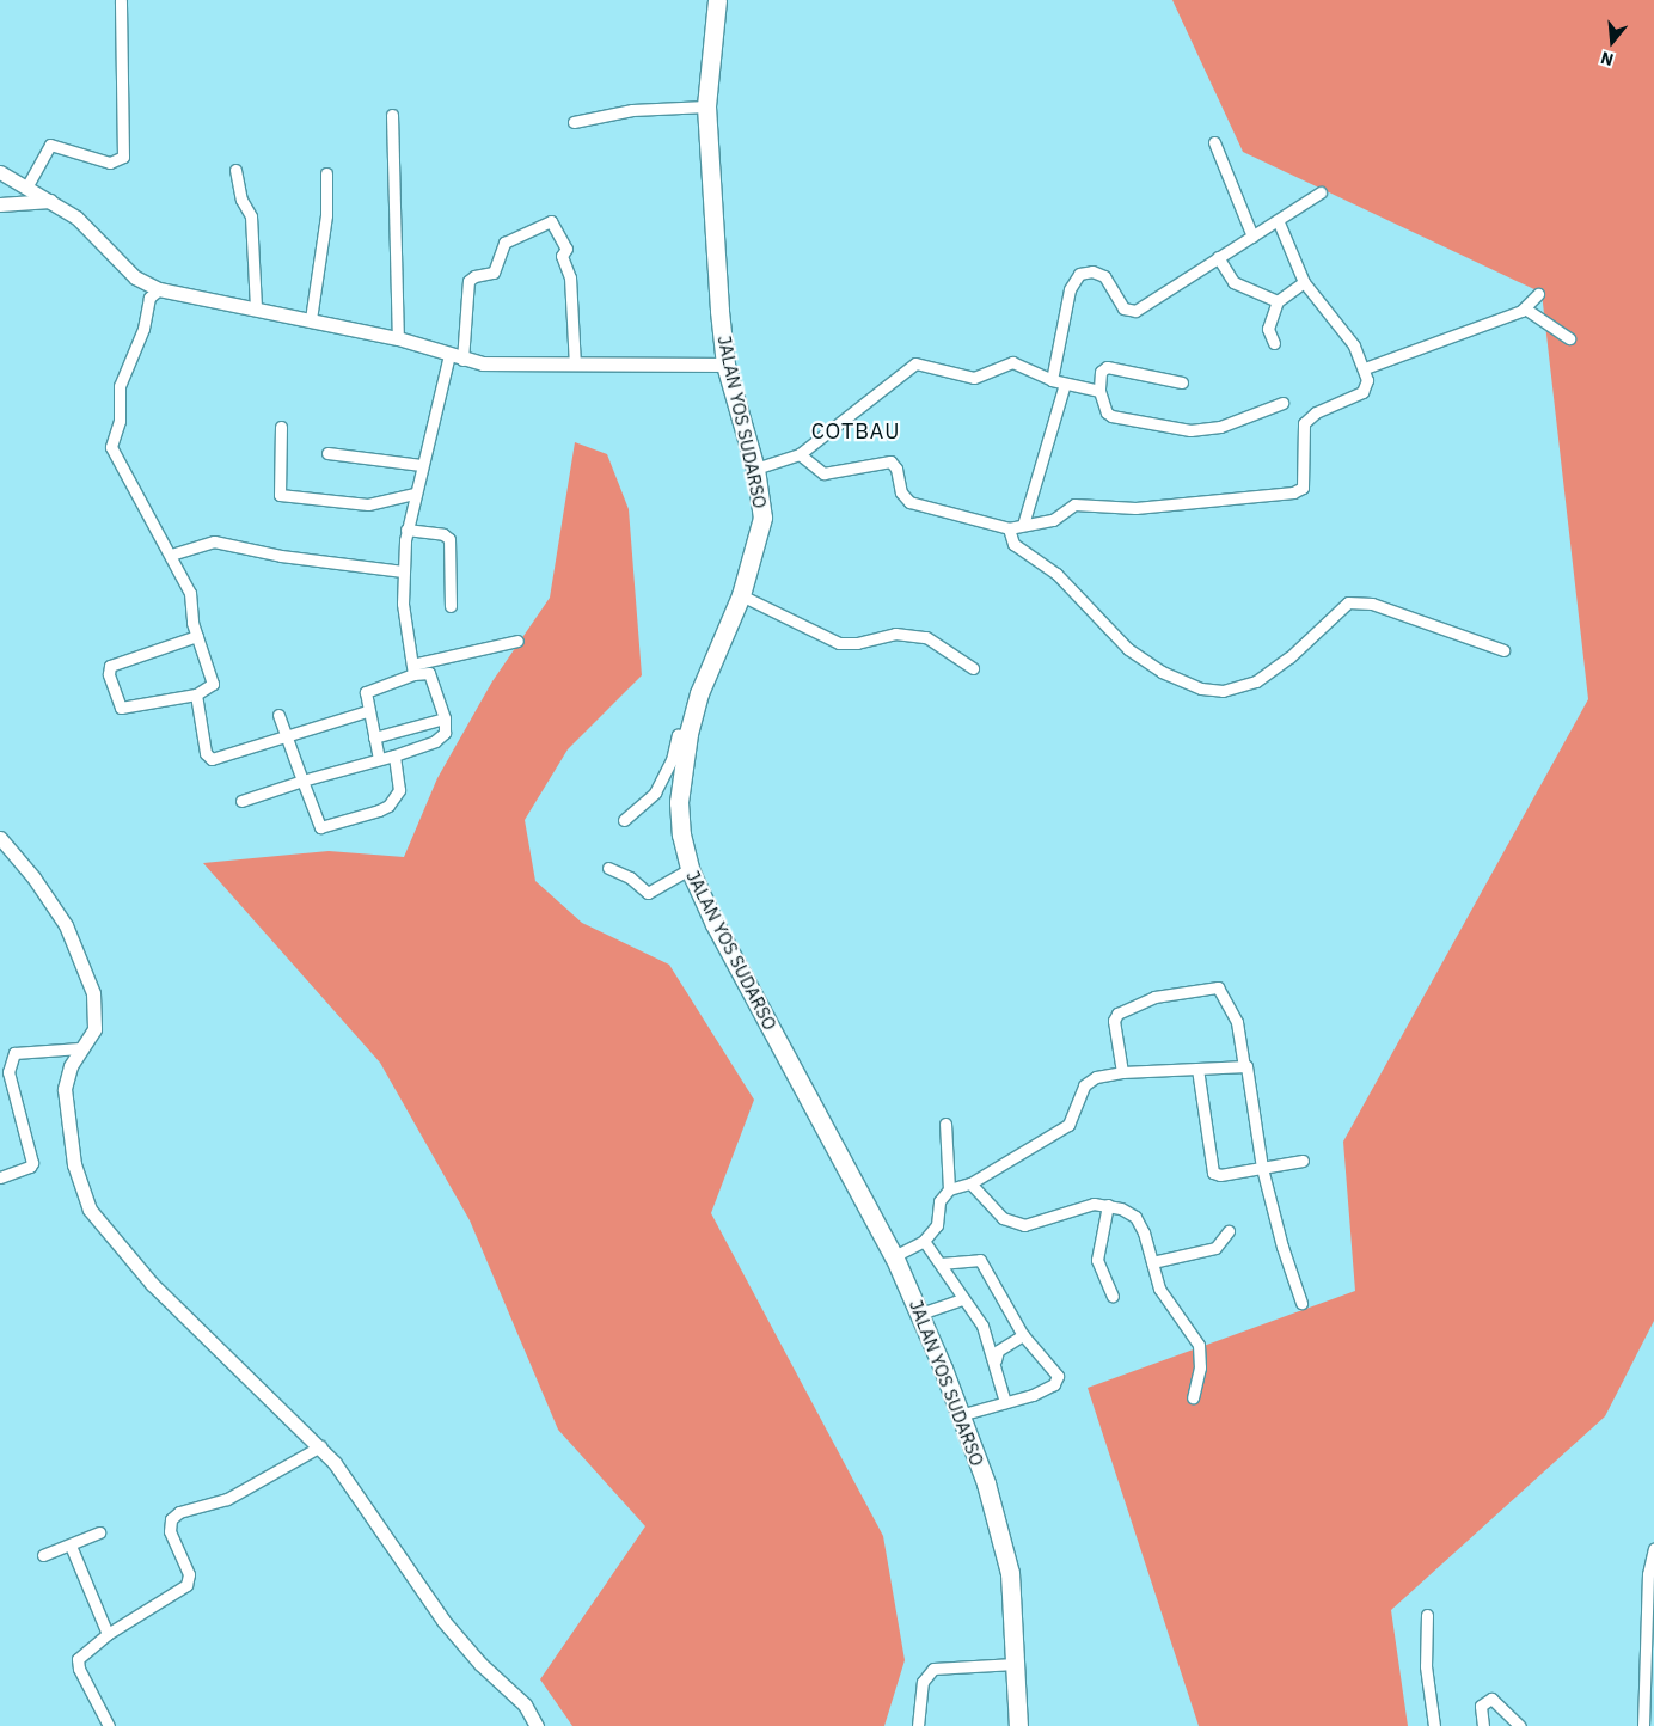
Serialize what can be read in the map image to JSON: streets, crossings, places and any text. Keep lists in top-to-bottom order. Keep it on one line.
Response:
{"streets":{"highway":["JALAN YOS SUDARSO"]},"districts":["COTBAU"],"north":"bottom"}
